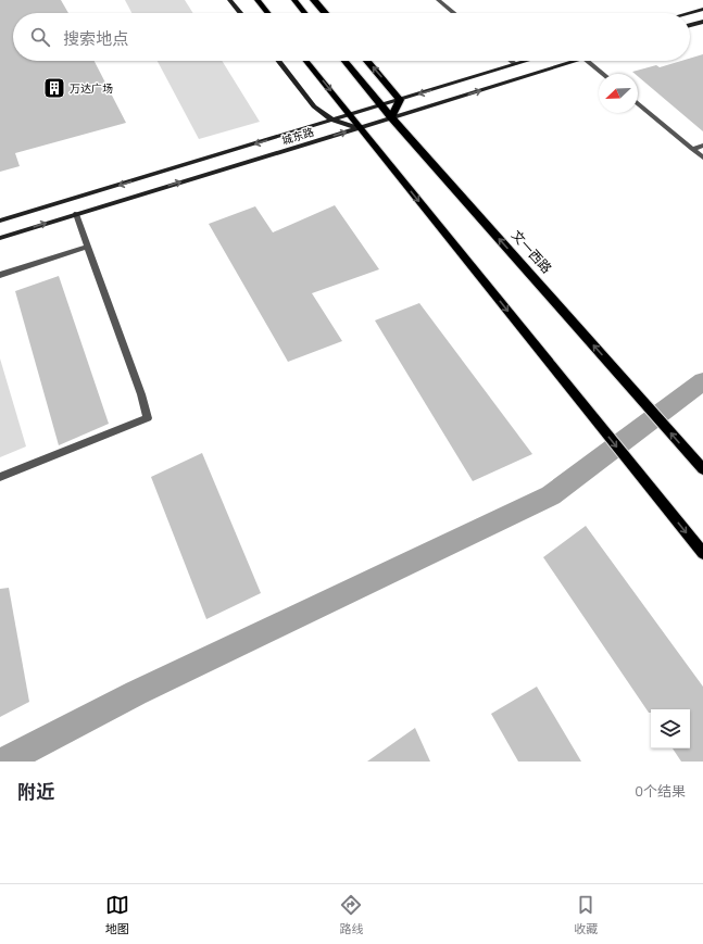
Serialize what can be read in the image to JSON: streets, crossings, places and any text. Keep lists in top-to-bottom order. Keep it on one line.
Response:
{"streets":{"main road":["文一西路"],"street":["城东路"]},"crossings":[["城东路","文一西路"]],"places":{"building":["万达广场"]},"north":"bottom left","page":{"search":"搜索地点","heading":["附近","0个结果"],"nav":["地图","路线","收藏"]}}
